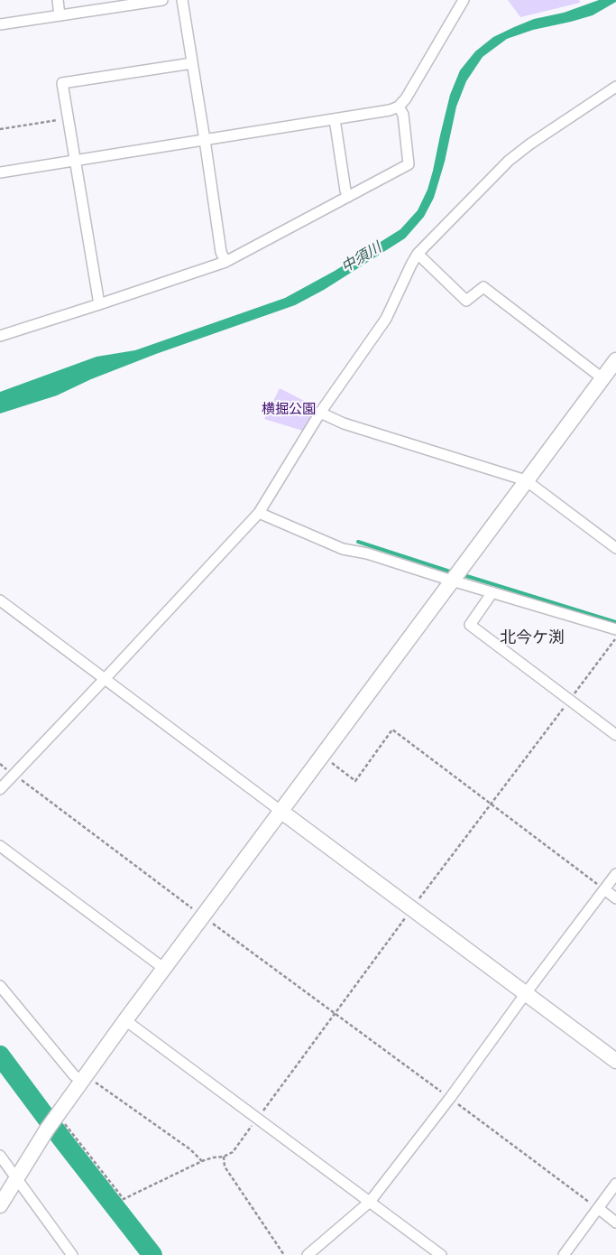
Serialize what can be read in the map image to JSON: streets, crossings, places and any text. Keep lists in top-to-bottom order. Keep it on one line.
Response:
{"districts":["北今ケ渕"],"water":["中須川"],"parks":["横掘公園"]}
